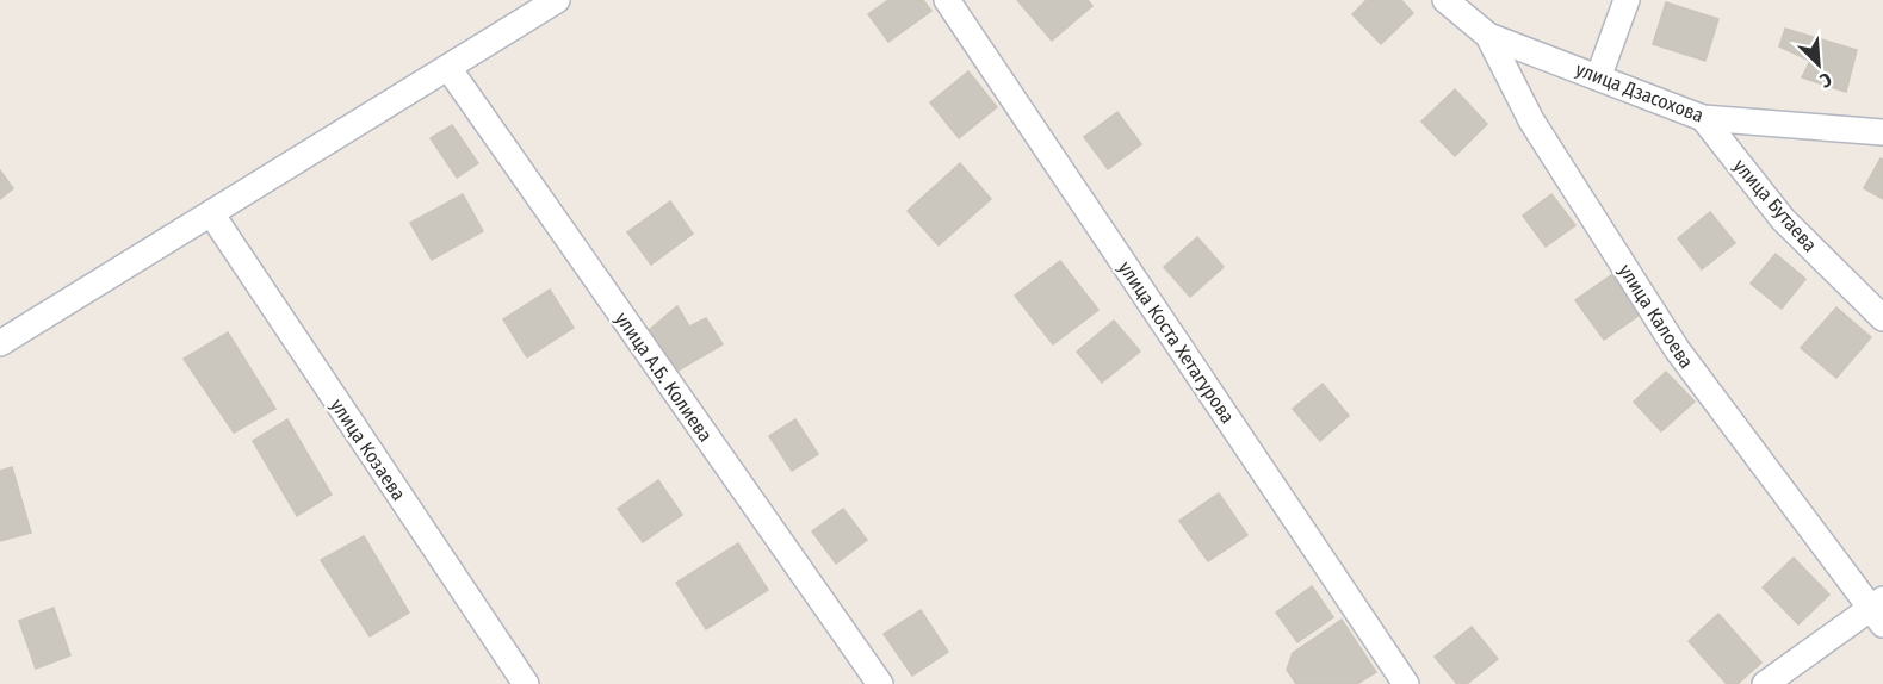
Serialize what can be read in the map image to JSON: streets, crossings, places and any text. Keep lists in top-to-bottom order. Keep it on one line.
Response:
{"streets":{"street":["улица Дзасохова","улица Бутаева","улица Калоева","улица Коста Хетагурова","улица А.Б. Колиева","улица Козаева"]},"crossings":[["улица Дзасохова","улица Бутаева"],["улица Дзасохова","улица Калоева"]],"north":"bottom right"}
